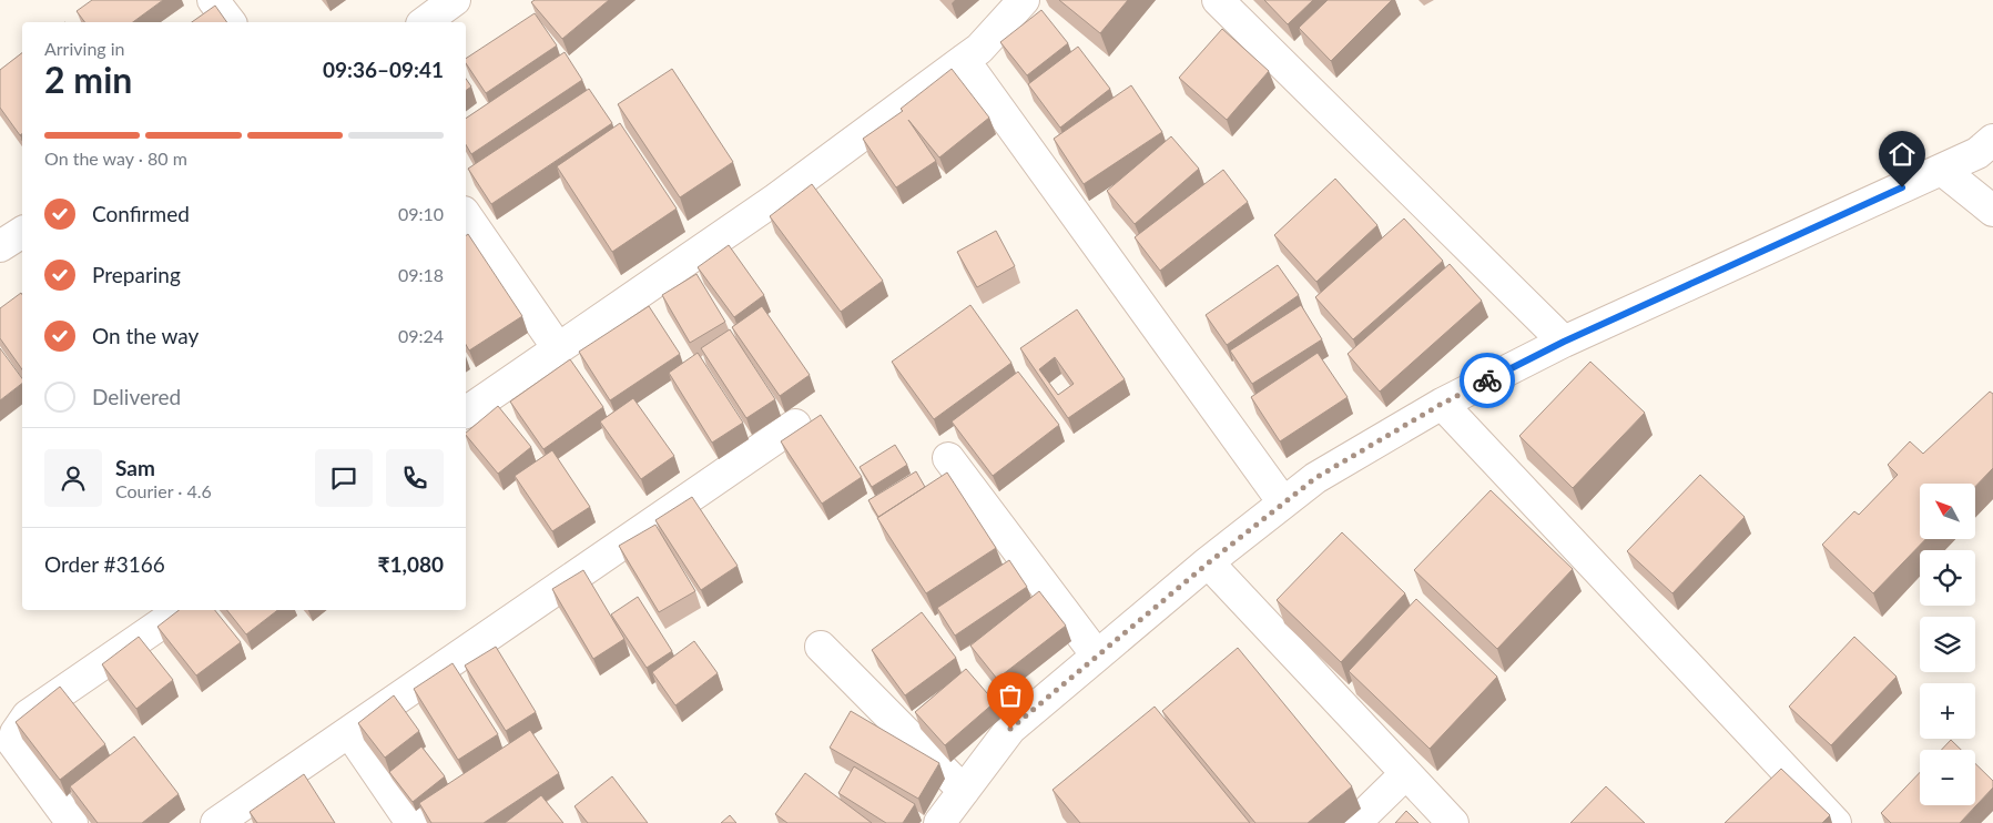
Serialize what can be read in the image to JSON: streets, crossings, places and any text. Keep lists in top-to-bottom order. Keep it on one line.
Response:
{"north":"top left","page":{"heading":["2 min","Arriving in","09:36–09:41"],"panel":["Sam","Courier · 4.6","Order #3166","₹1,080"],"bar":"On the way · 80 m","list":[["Confirmed","09:10"],["Preparing","09:18"],["On the way","09:24"],"Delivered"],"map_buttons":["+","−"]}}
